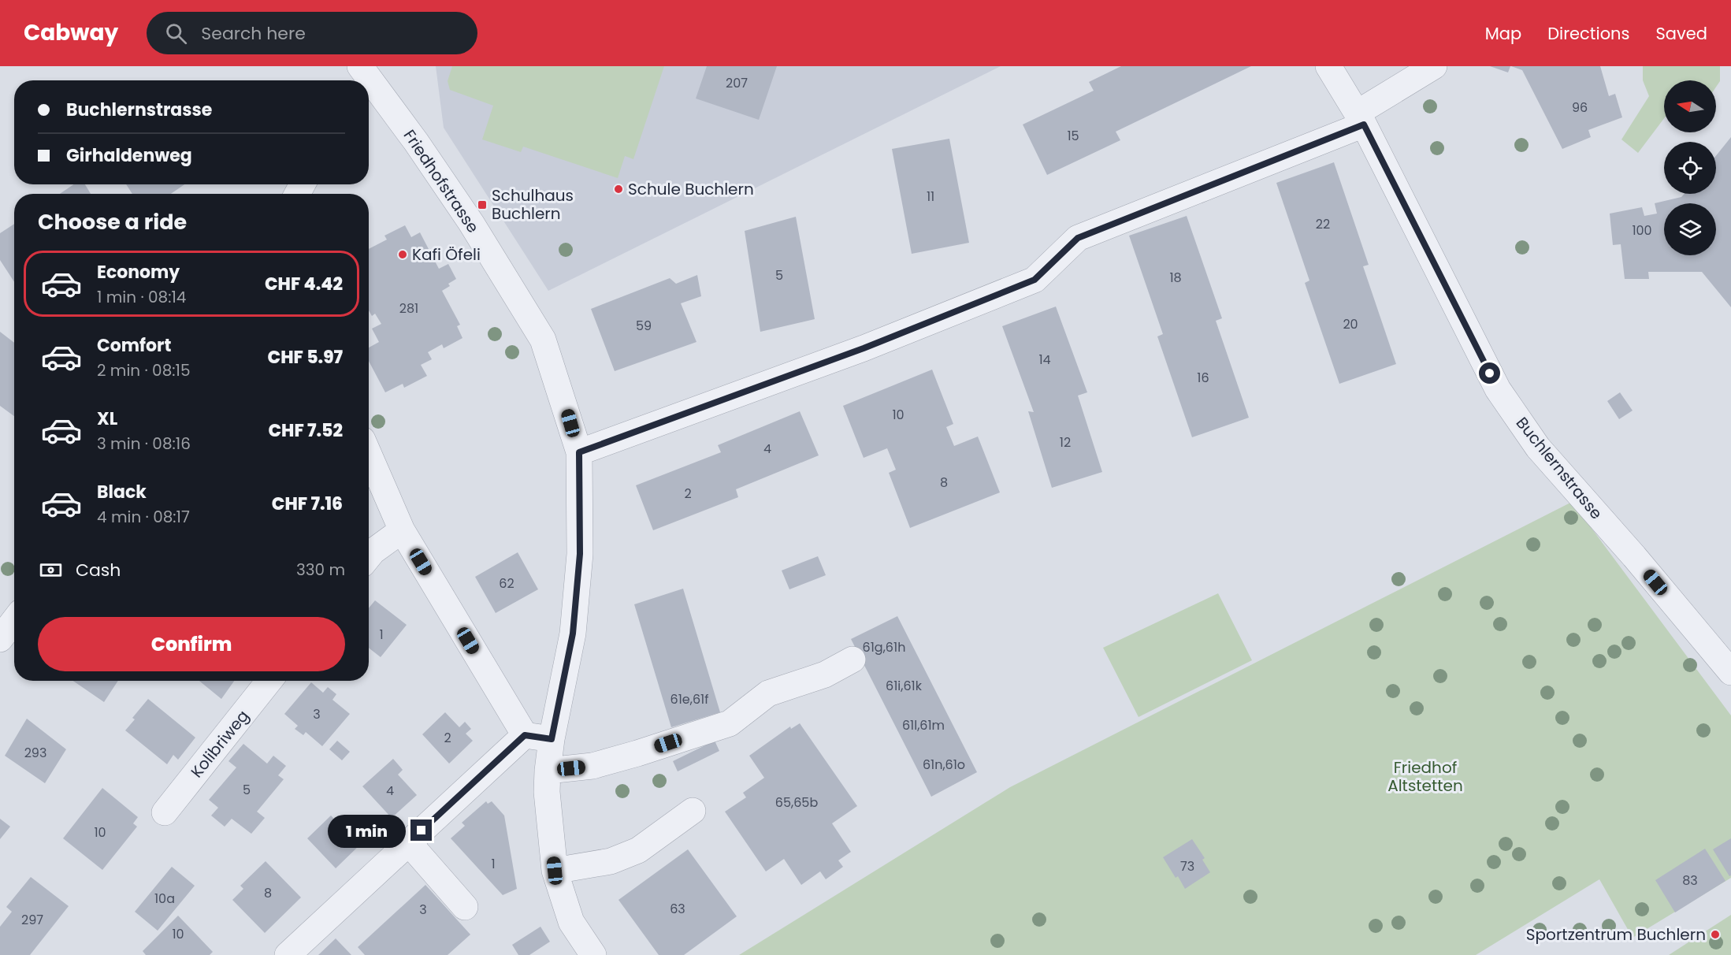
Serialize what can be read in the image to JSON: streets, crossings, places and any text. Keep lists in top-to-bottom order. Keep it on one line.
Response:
{"streets":{"street":["Friedhofstrasse","Buchlernstrasse","Kolibriweg"]},"parks":["Friedhof Altstetten"],"places":{"other":["Schule Buchlern","Kafi Öfeli","Sportzentrum Buchlern"],"transit":["Schulhaus Buchlern"]},"house_numbers":["207","96","15","11","22","100","5","18","281","20","59","14","16","10","12","4","8","2","62","1","61g,61h","61i,61k","61e,61f","3","61l,61m","2","293","61n,61o","5","4","65,65b","10","1","73","83","8","10a","63","3","297","10"],"north":"left","page":{"header":"Cabway","search":"Search here","nav":["Map","Directions","Saved"],"banner":["Buchlernstrasse","Girhaldenweg"],"heading":"Choose a ride","list":[{"name":"Economy","note":"1 min · 08:14","value":"CHF 4.42"},{"name":"Comfort","note":"2 min · 08:15","value":"CHF 5.97"},{"name":"XL","note":"3 min · 08:16","value":"CHF 7.52"},{"name":"Black","note":"4 min · 08:17","value":"CHF 7.16"}],"pay":["Cash","330 m"],"buttons":"Confirm","bubble":"1 min"}}
